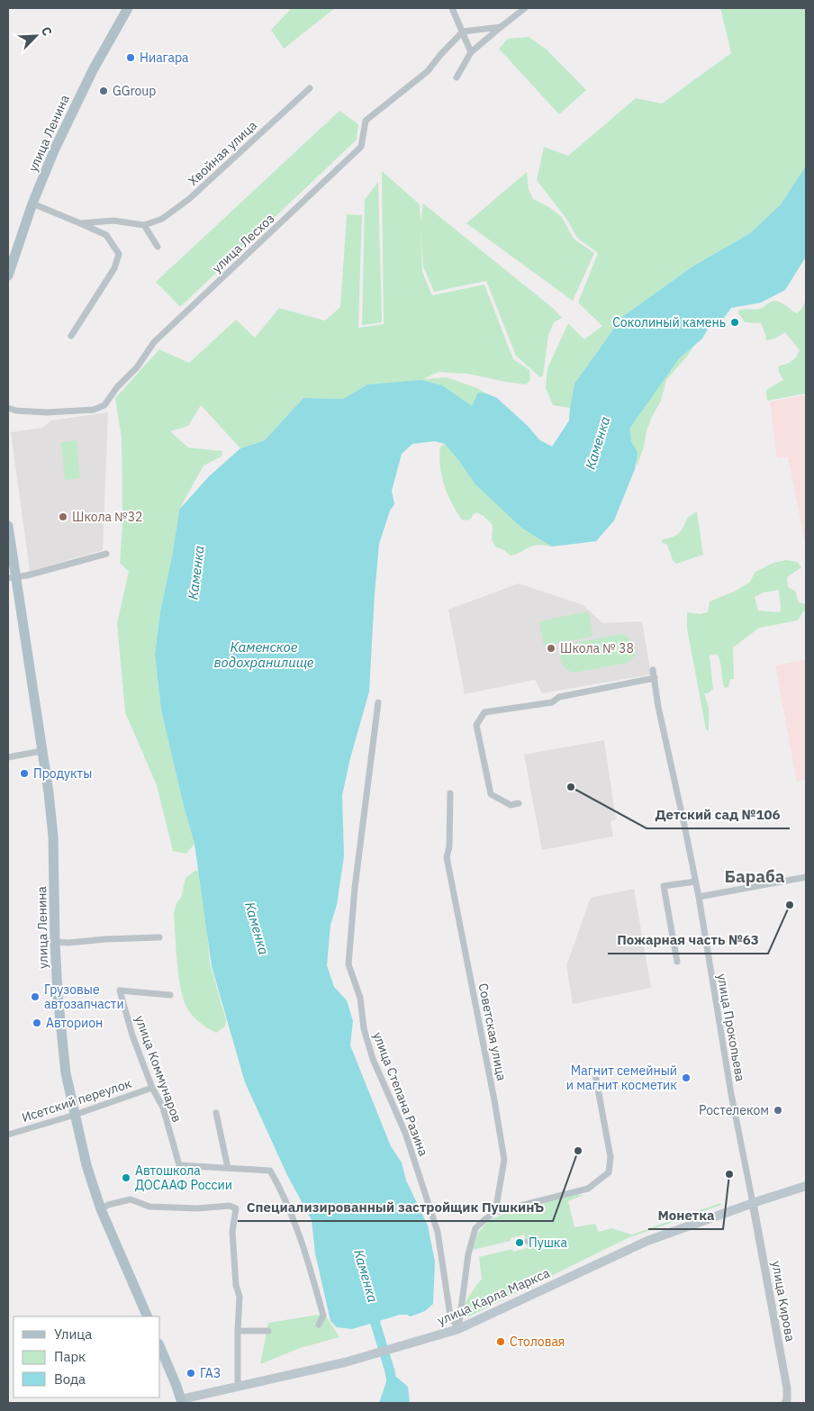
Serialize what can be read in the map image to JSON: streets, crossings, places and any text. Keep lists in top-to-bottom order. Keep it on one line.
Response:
{"streets":{"main road":["улица Ленина","улица Карла Маркса"],"street":["Хвойная улица","улица Лесхоз","улица Прокопьева","Советская улица","улица Коммунаров","улица Степана Разина","Исетский переулок","улица Кирова"]},"crossings":[["улица Ленина","Исетский переулок"],["улица Прокопьева","улица Карла Маркса"],["улица Прокопьева","улица Кирова"],["улица Коммунаров","Исетский переулок"],["улица Степана Разина","улица Карла Маркса"],["улица Карла Маркса","улица Кирова"]],"districts":["Бараба"],"water":["Каменка","Каменское водохранилище"],"places":["Ниагара","GGroup","Соколиный камень","Школа №32","Школа № 38","Продукты","Детский сад №106","Пожарная часть №63","Грузовые автозапчасти","Авторион","Магнит семейный и магнит косметик","Ростелеком","Специализированный застройщик ПушкинЪ","Монетка","Автошкола ДОСААФ России","Пушка","Столовая","ГАЗ"],"legend":["Улица","Парк","Вода"],"north":"top right"}
